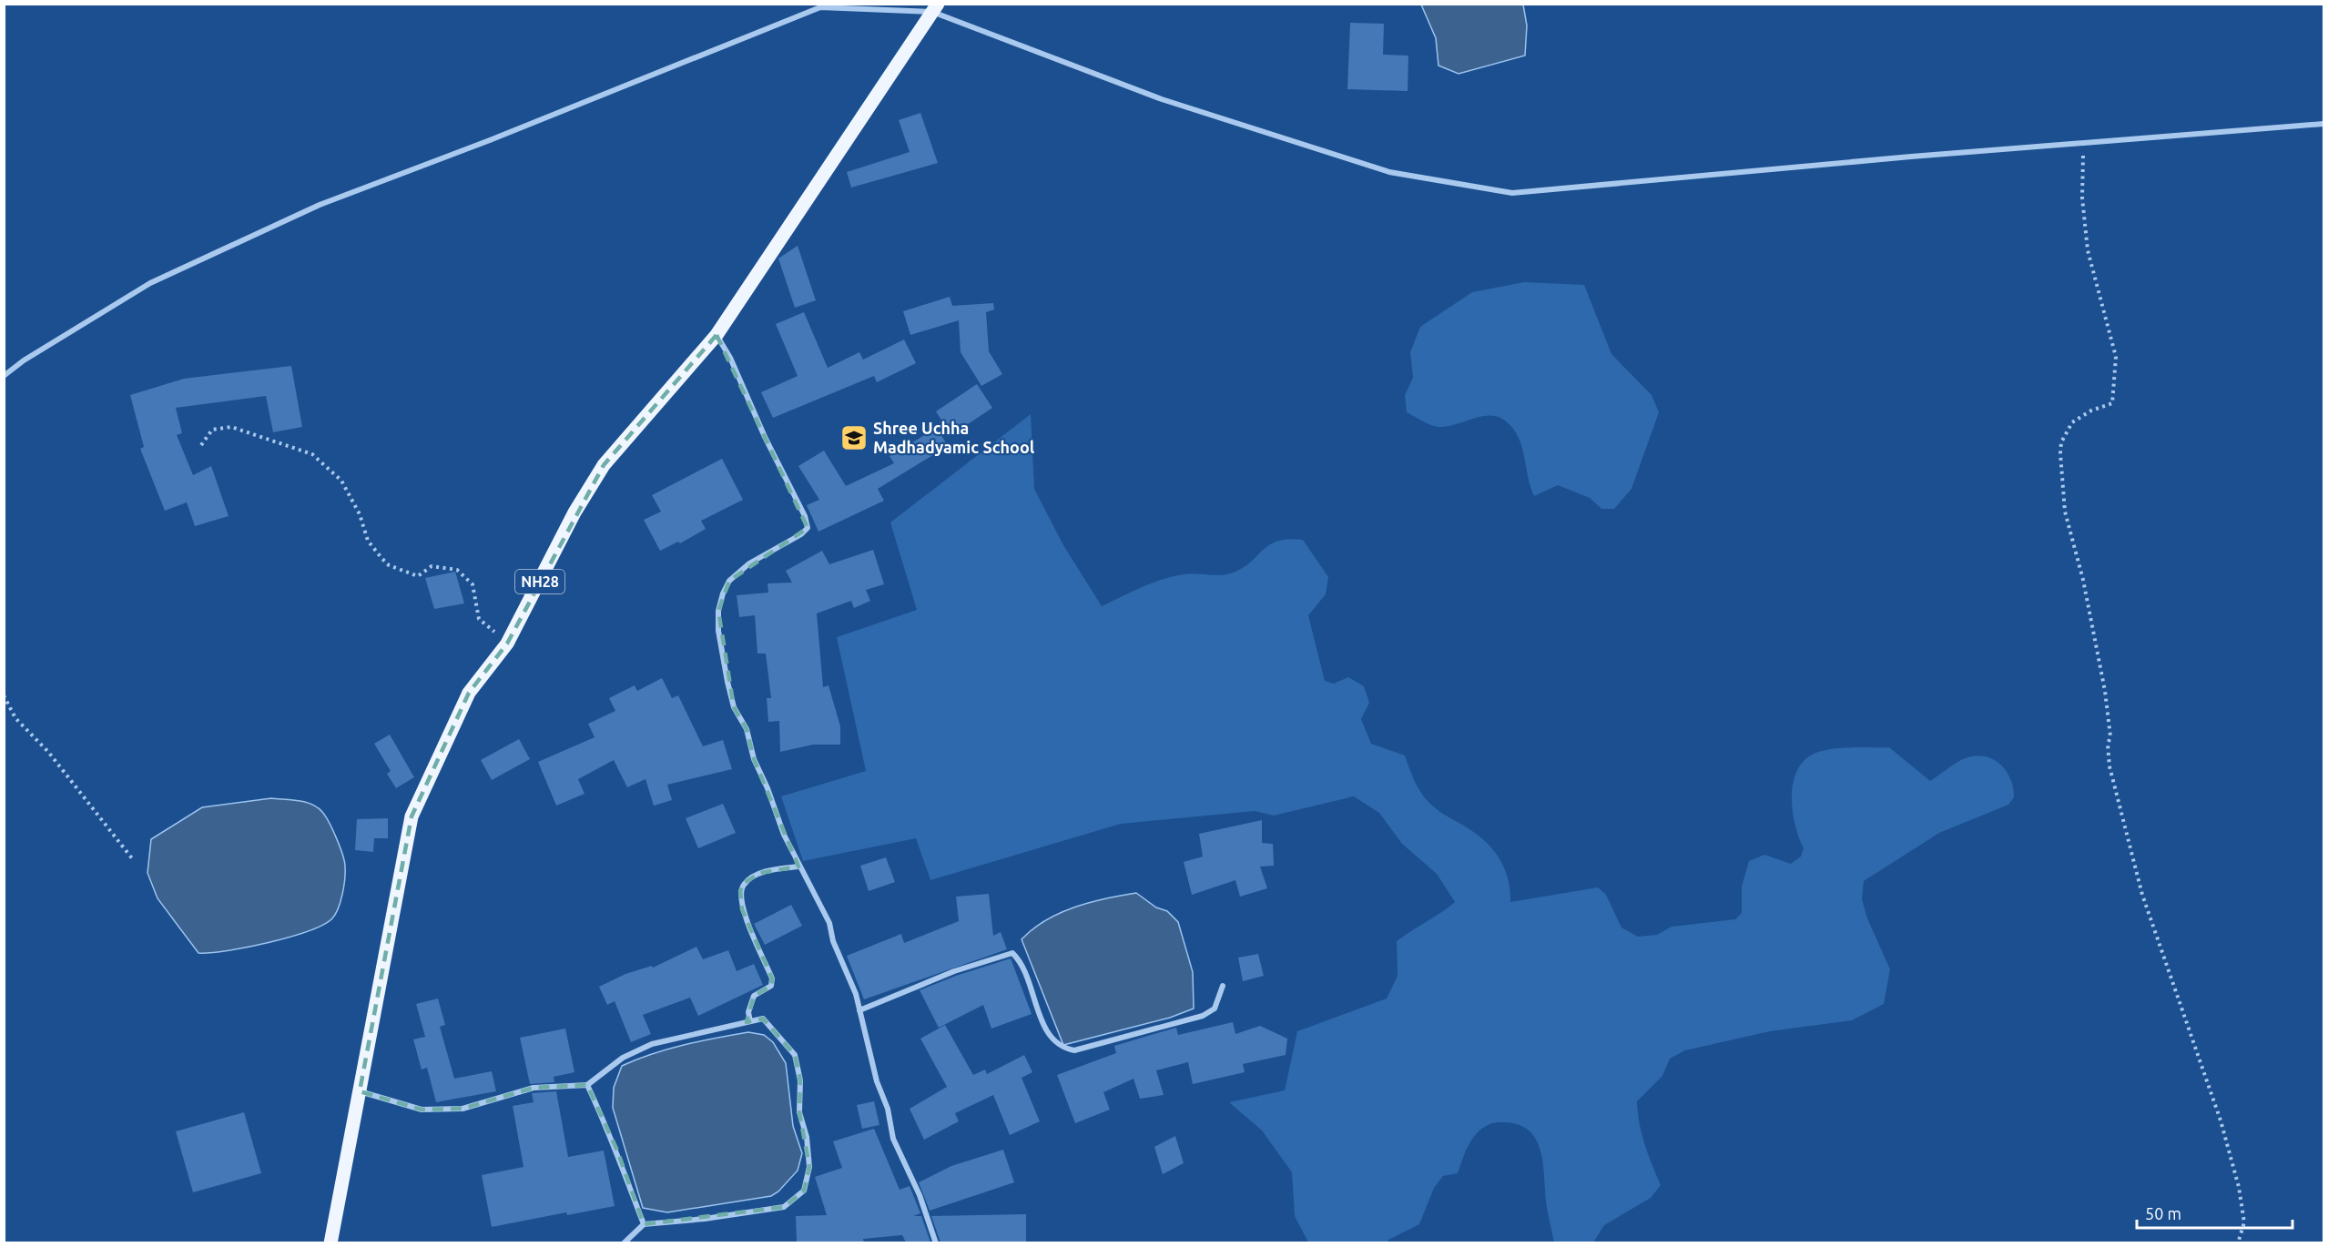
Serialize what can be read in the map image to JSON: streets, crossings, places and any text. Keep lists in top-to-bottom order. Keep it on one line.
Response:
{"streets":{"main road":["NH28"]},"places":{"school or university":["Shree Uchha Madhadyamic School"]},"scale_bar":"50 m"}
